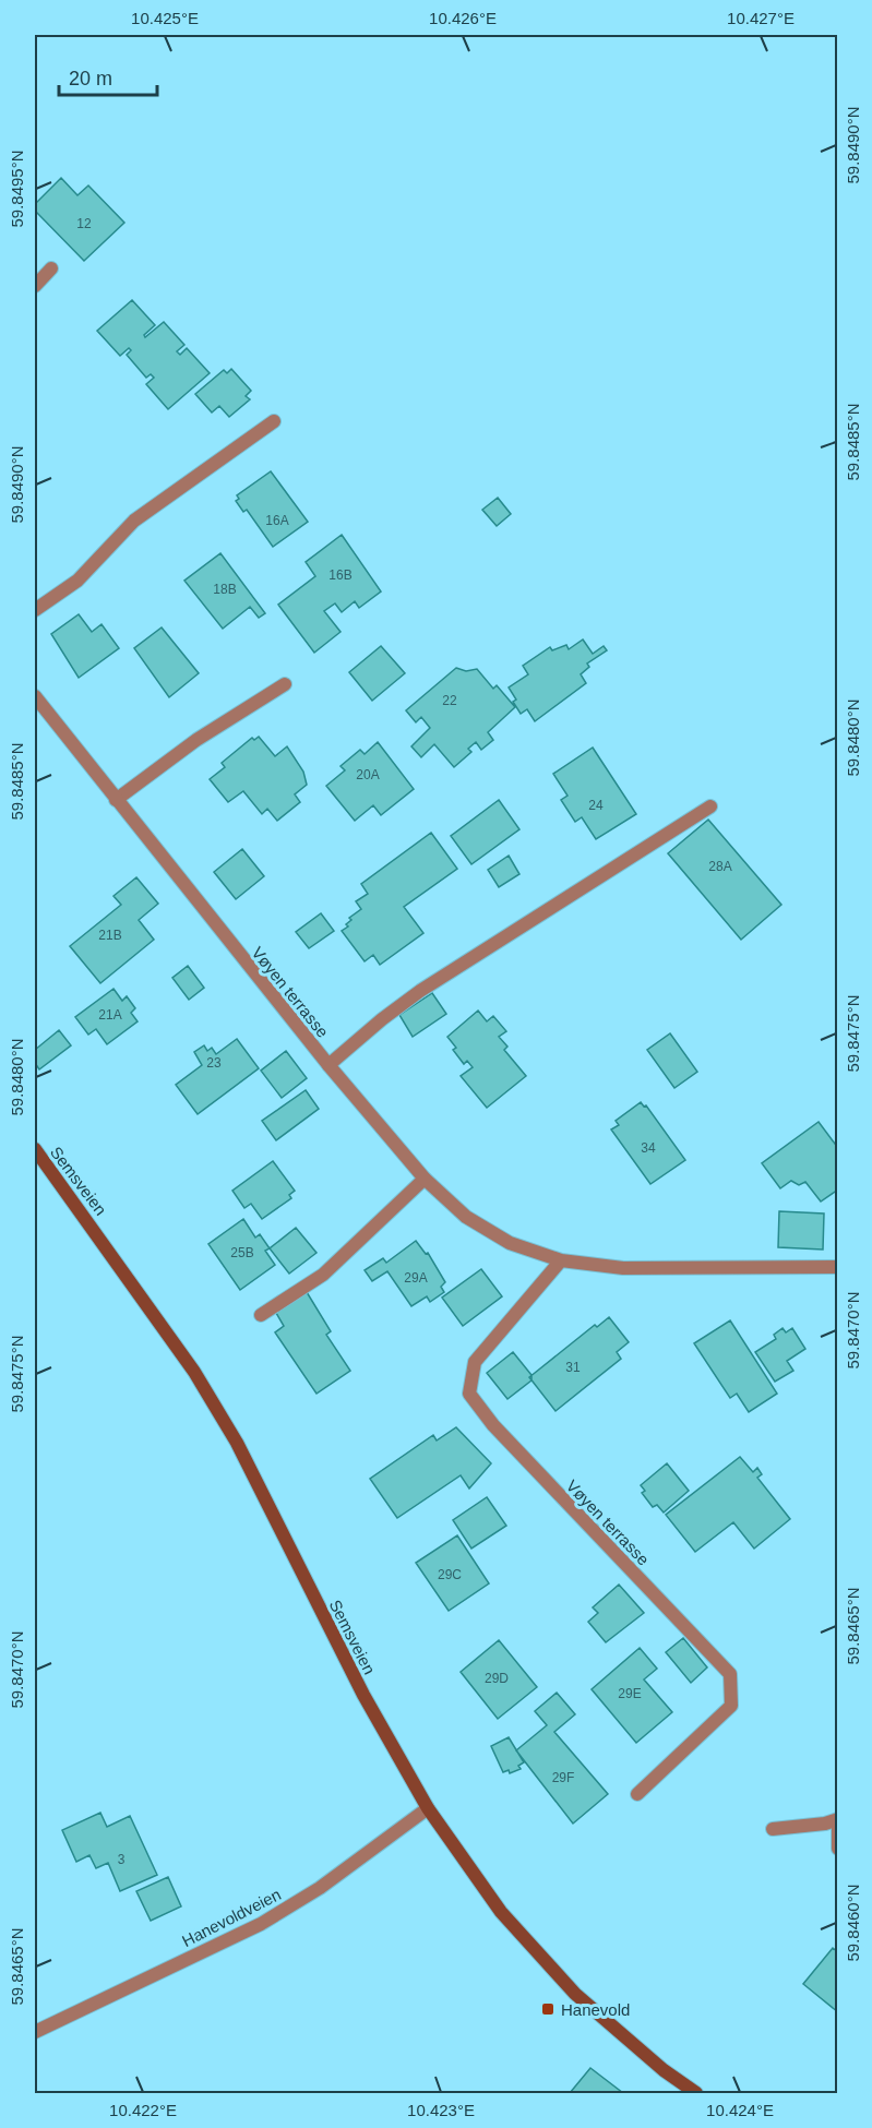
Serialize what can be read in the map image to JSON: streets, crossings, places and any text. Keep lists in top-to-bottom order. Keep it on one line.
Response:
{"streets":{"main road":["Semsveien"],"street":["Vøyen terrasse","Hanevoldveien"]},"crossings":[["Semsveien","Hanevoldveien"]],"places":{"transit":["Hanevold"]},"house_numbers":["12","16A","16B","18B","22","20A","24","28A","21B","21A","23","34","25B","29A","31","29C","29D","29E","29F","3"],"scale_bar":"20 m","coordinates":["10.425°E","10.426°E","10.427°E","59.8490°N","59.8495°N","59.8485°N","59.8480°N","59.8475°N","59.8470°N","59.8465°N","59.8460°N","10.422°E","10.423°E","10.424°E"]}
